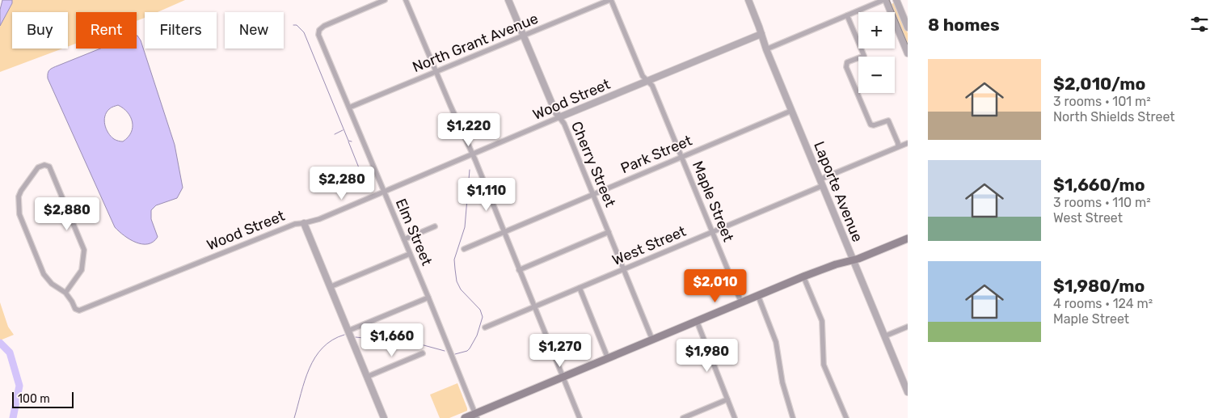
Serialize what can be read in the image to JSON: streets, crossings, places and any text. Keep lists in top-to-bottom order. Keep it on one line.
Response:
{"streets":{"street":["North Grant Avenue","Wood Street","Park Street","Cherry Street","Laporte Avenue","Maple Street","Elm Street","West Street"]},"crossings":[["North Grant Avenue","Cherry Street"],["North Grant Avenue","Maple Street"],["North Grant Avenue","Elm Street"],["Wood Street","Cherry Street"],["Wood Street","Laporte Avenue"],["Wood Street","Maple Street"],["Wood Street","Elm Street"],["Park Street","Cherry Street"],["Park Street","Laporte Avenue"],["Park Street","Maple Street"],["Cherry Street","West Street"],["Laporte Avenue","West Street"],["Maple Street","West Street"]],"scale_bar":"100 m","page":{"heading":"8 homes","map_buttons":["+","−"],"chip":["Buy","Rent","Filters","New"],"list":[{"name":"$2,010/mo","note":"3 rooms · 101 m² · North Shields Street"},{"name":"$1,660/mo","note":"3 rooms · 110 m² · West Street"},{"name":"$1,980/mo","note":"4 rooms · 124 m² · Maple Street"}],"price":["$1,220","$2,280","$1,110","$2,880","$2,010","$1,660","$1,270","$1,980"],"scale":"100 m"}}
